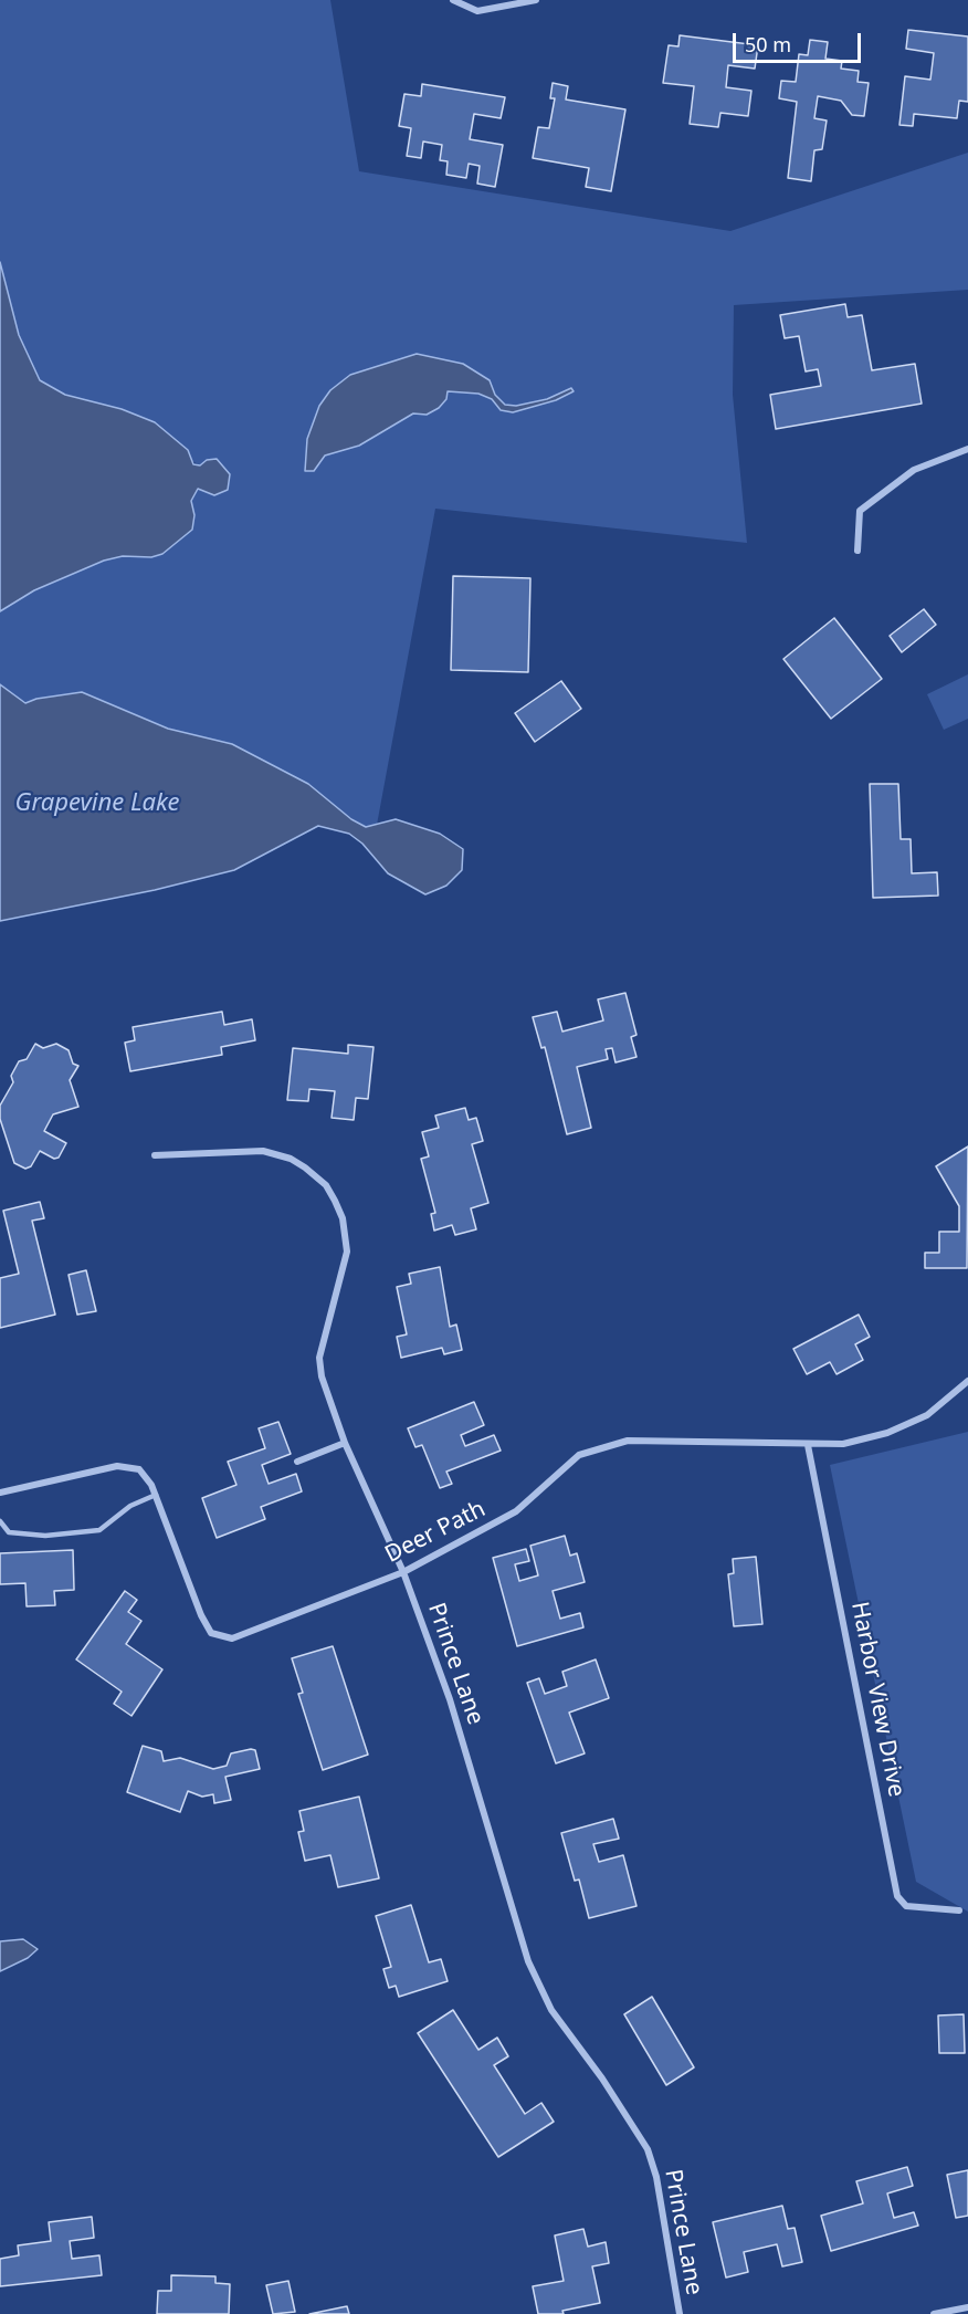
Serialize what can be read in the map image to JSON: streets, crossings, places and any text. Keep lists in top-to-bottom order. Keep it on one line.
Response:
{"streets":{"street":["Deer Path","Prince Lane","Harbor View Drive"]},"crossings":[["Deer Path","Prince Lane"],["Deer Path","Harbor View Drive"]],"water":["Grapevine Lake"],"scale_bar":"50 m"}
